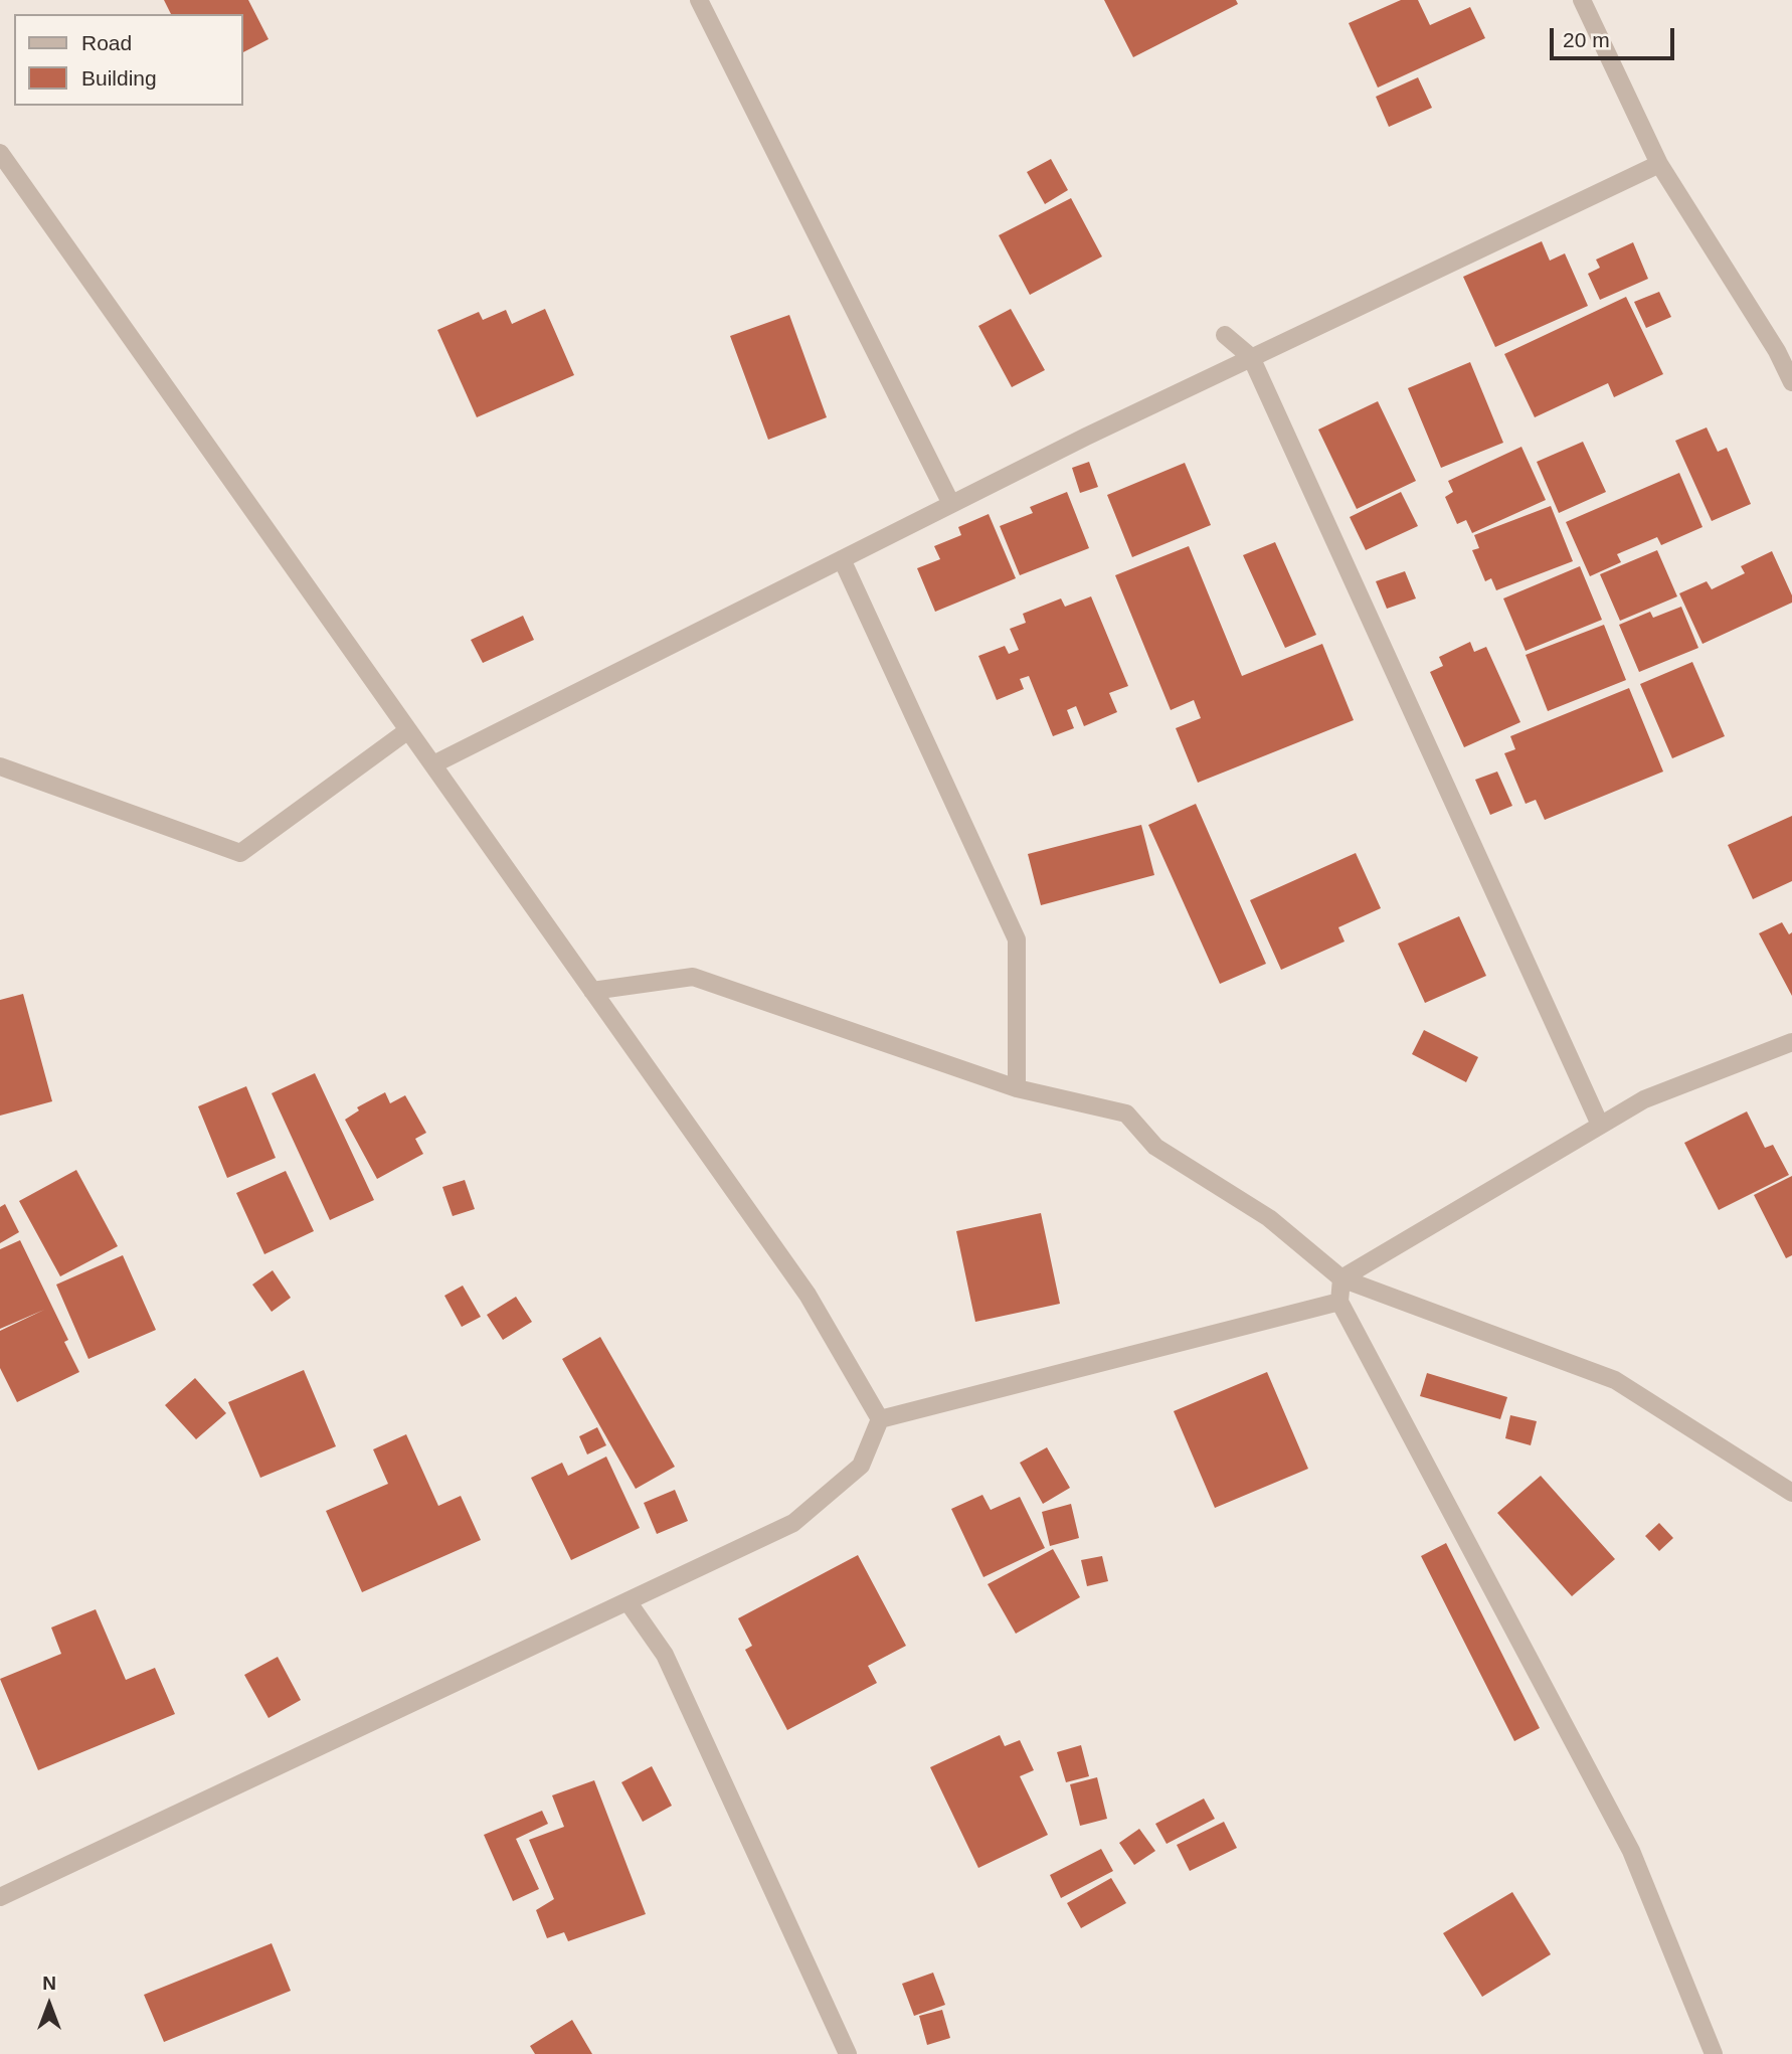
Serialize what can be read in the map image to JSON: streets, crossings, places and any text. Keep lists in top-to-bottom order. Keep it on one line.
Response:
{"legend":["Road","Building"],"scale_bar":"20 m","north":"top"}
